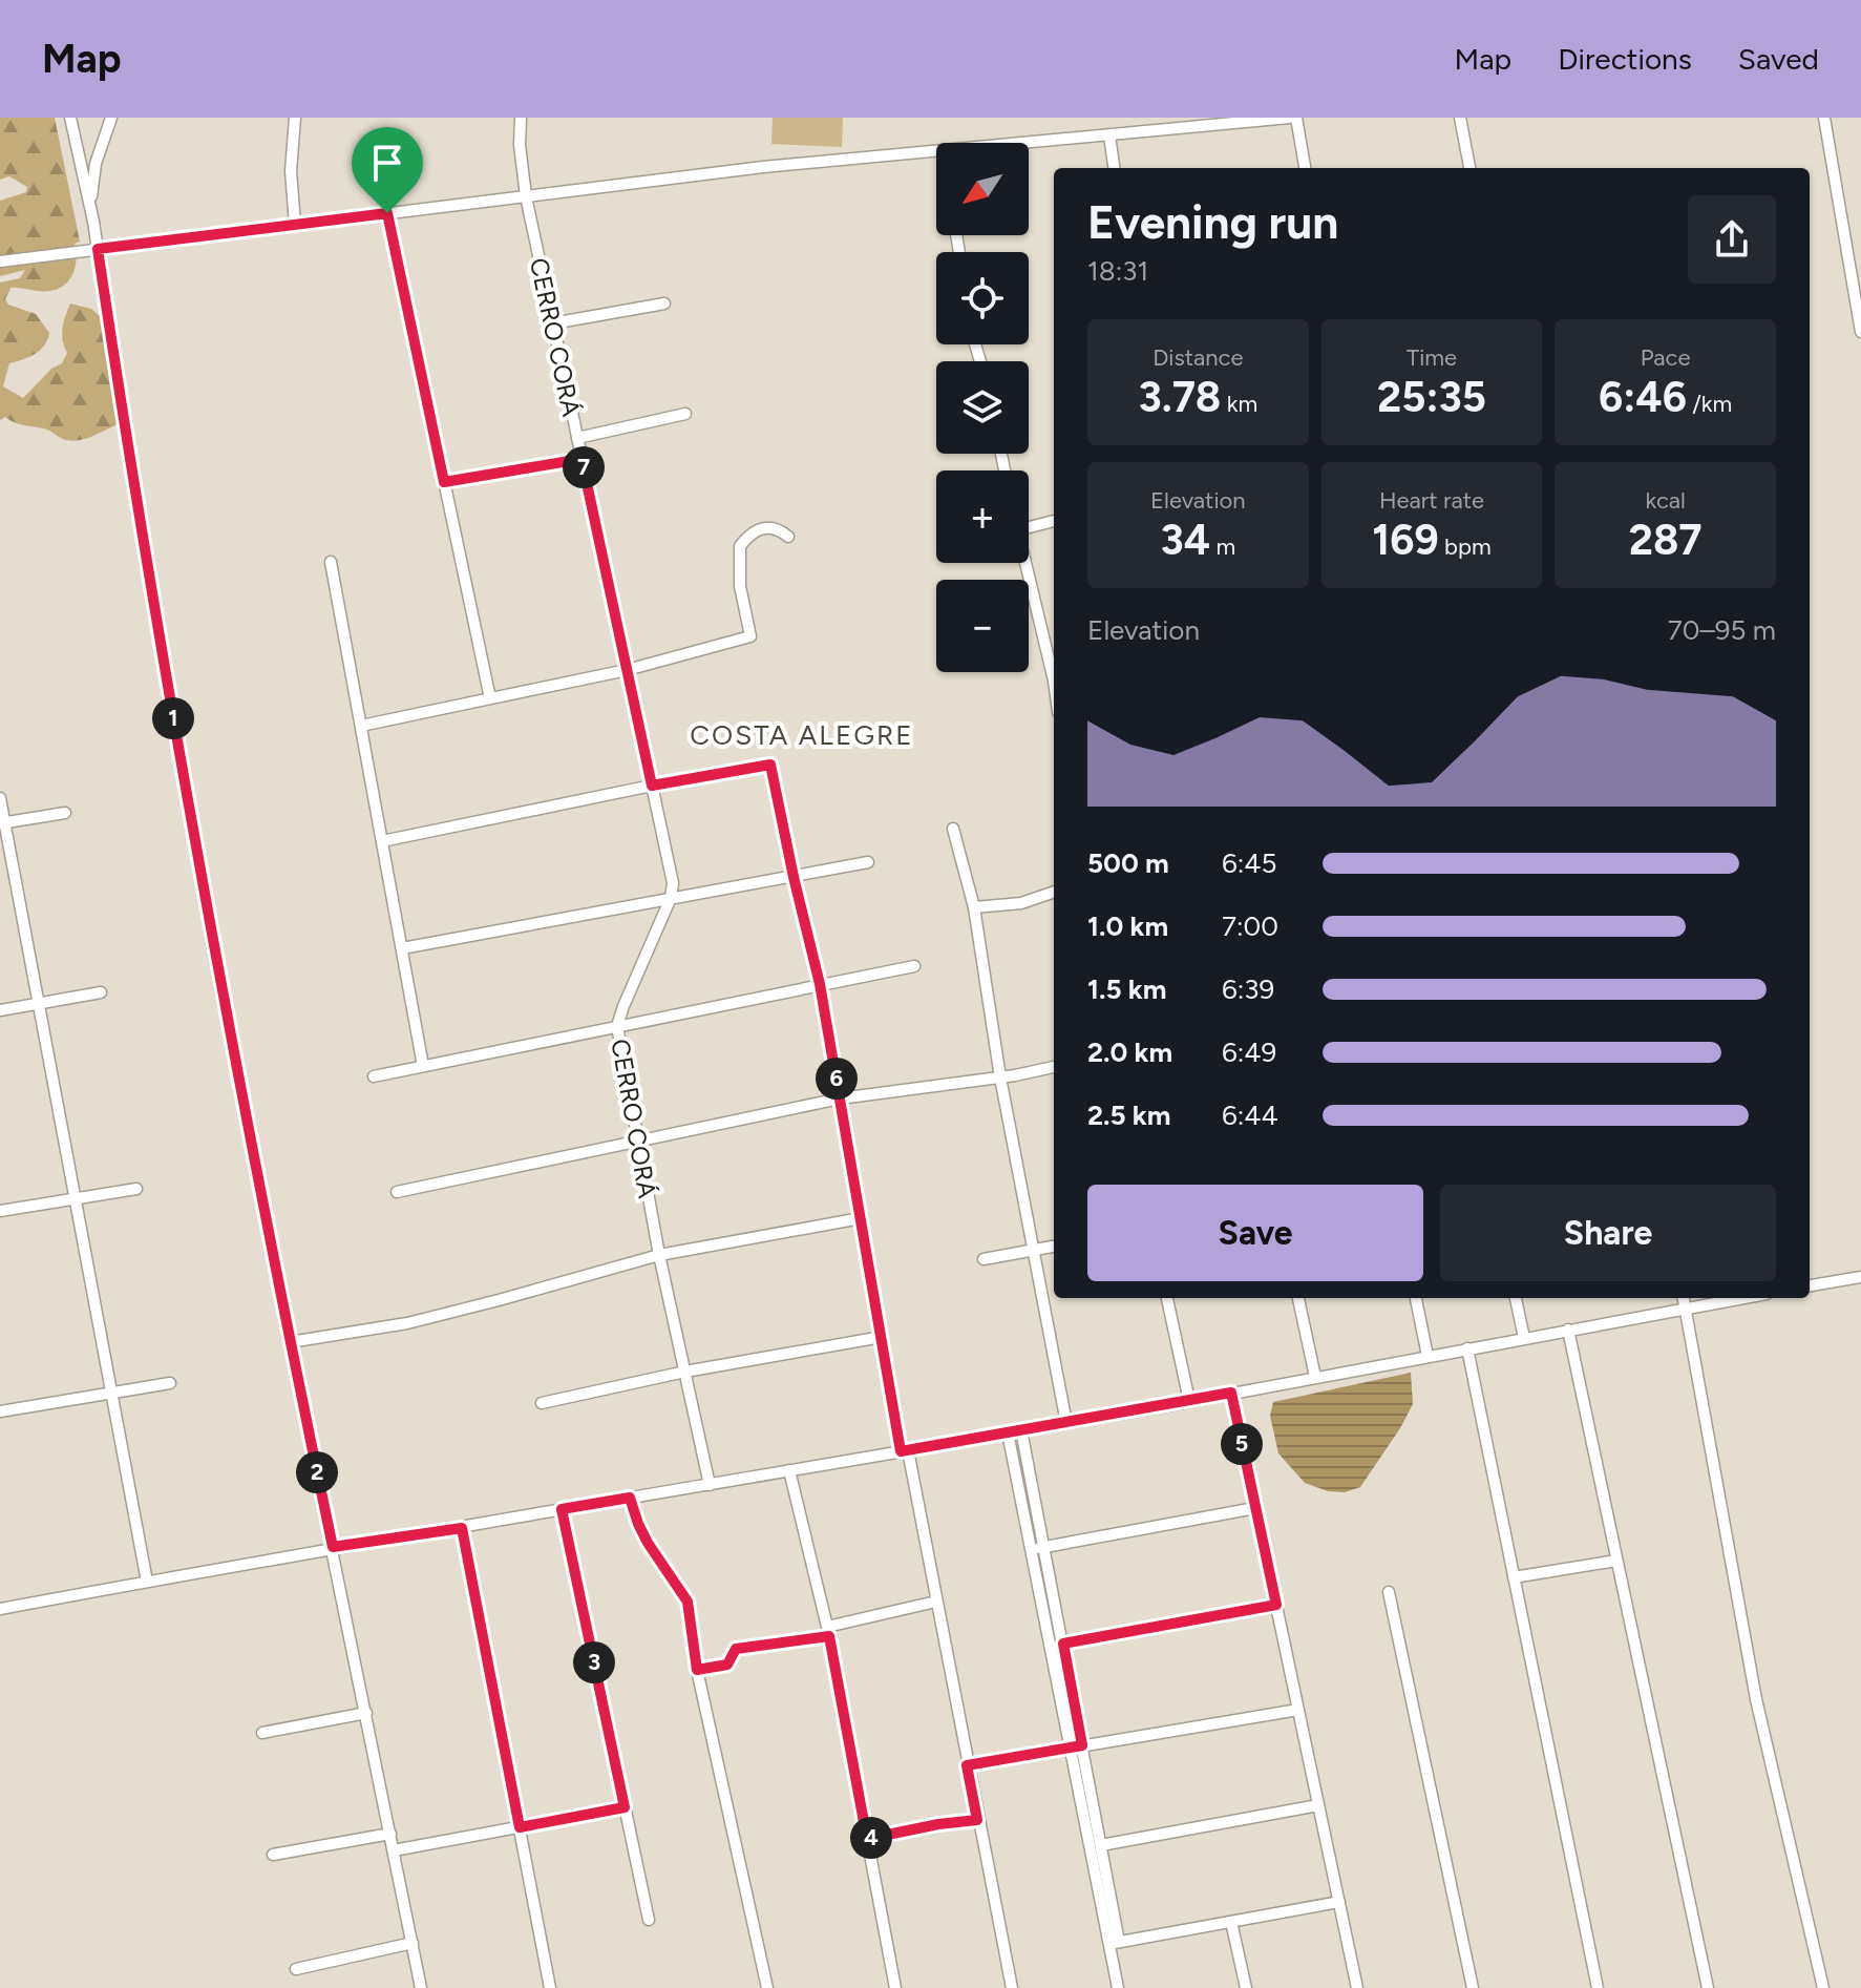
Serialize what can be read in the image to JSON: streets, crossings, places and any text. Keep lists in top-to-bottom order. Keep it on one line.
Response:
{"streets":{"street":["CERRO CORÁ"]},"districts":["COSTA ALEGRE"],"north":"bottom left","page":{"header":"Map","nav":["Map","Directions","Saved"],"map_buttons":["+","−"],"heading":["Evening run","18:31"],"stats":[["Distance","3.78 km"],["Time","25:35"],["Pace","6:46 /km"],["Elevation","34 m"],["Heart rate","169 bpm"],["kcal","287"]],"pins":["7","1","6","5","2","3","4"],"chart":["Elevation","70–95 m"],"list":[{"name":"500 m","note":"6:45"},{"name":"1.0 km","note":"7:00"},{"name":"1.5 km","note":"6:39"},{"name":"2.0 km","note":"6:49"},{"name":"2.5 km","note":"6:44"}],"buttons":["Save","Share"]}}
